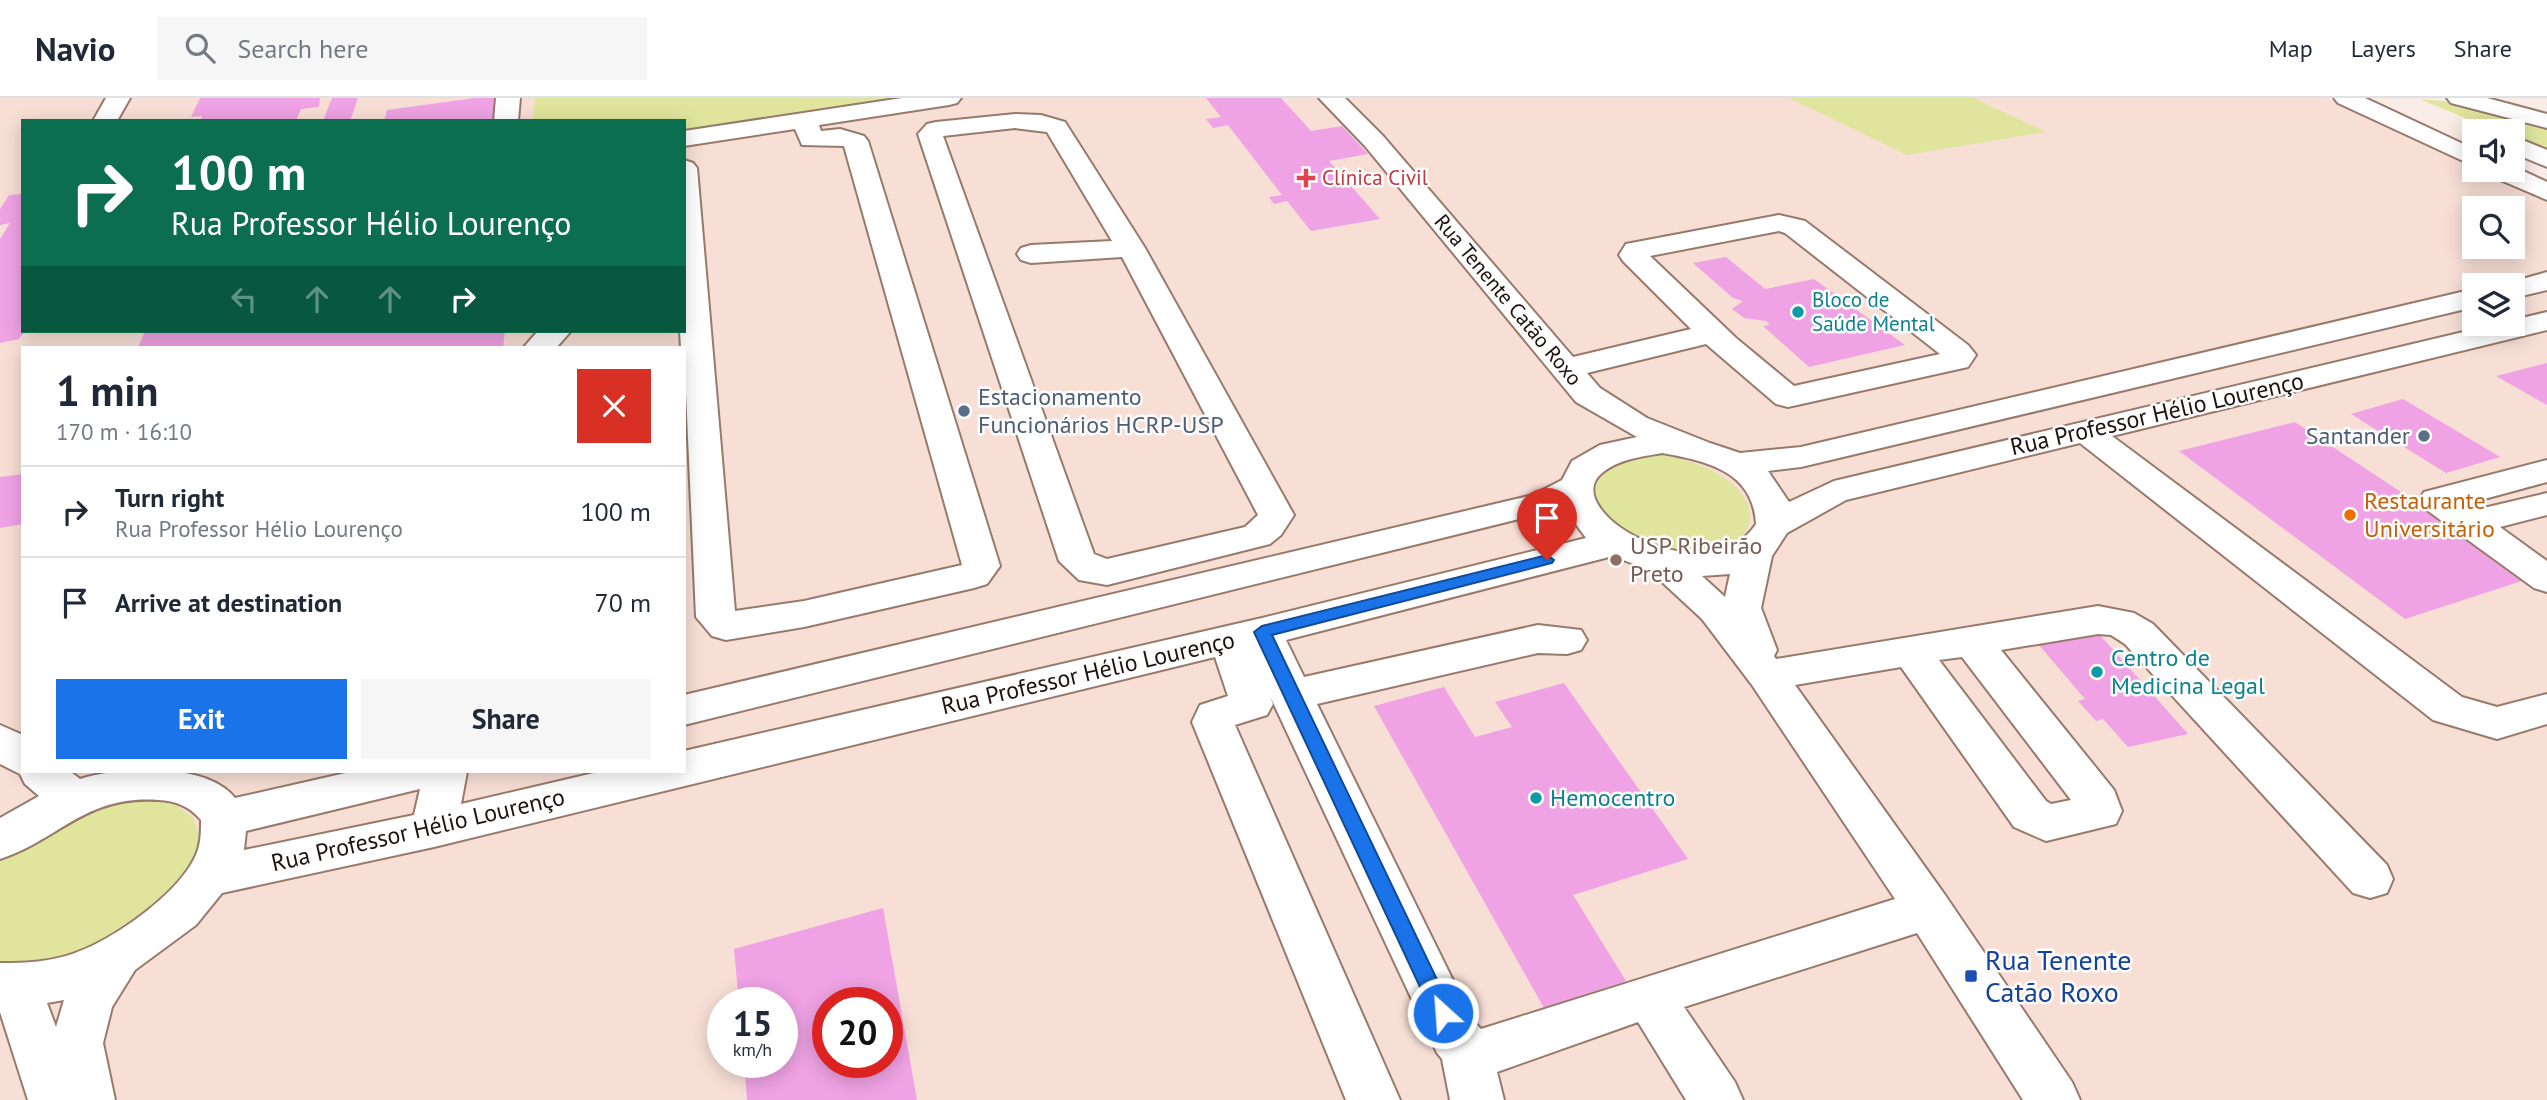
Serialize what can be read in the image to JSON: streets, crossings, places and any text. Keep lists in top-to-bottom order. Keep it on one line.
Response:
{"streets":{"street":["Rua Tenente Catão Roxo","Rua Professor Hélio Lourenço"]},"crossings":[["Rua Tenente Catão Roxo","Rua Professor Hélio Lourenço"]],"places":{"health":["Clínica Civil"],"other":["Bloco de Saúde Mental","Estacionamento Funcionários HCRP-USP","Santander","Restaurante Universitário","USP Ribeirão Preto","Centro de Medicina Legal","Hemocentro"],"transit":["Rua Tenente Catão Roxo"]},"page":{"header":"Navio","search":"Search here","nav":["Map","Layers","Share"],"turn":["100 m","Rua Professor Hélio Lourenço"],"heading":["1 min","170 m · 16:10"],"list":[{"name":"Turn right","note":"Rua Professor Hélio Lourenço","value":"100 m"},{"name":"Arrive at destination","value":"70 m"}],"buttons":["Exit","Share"],"speed":"15 km/h","limit":"20"}}
